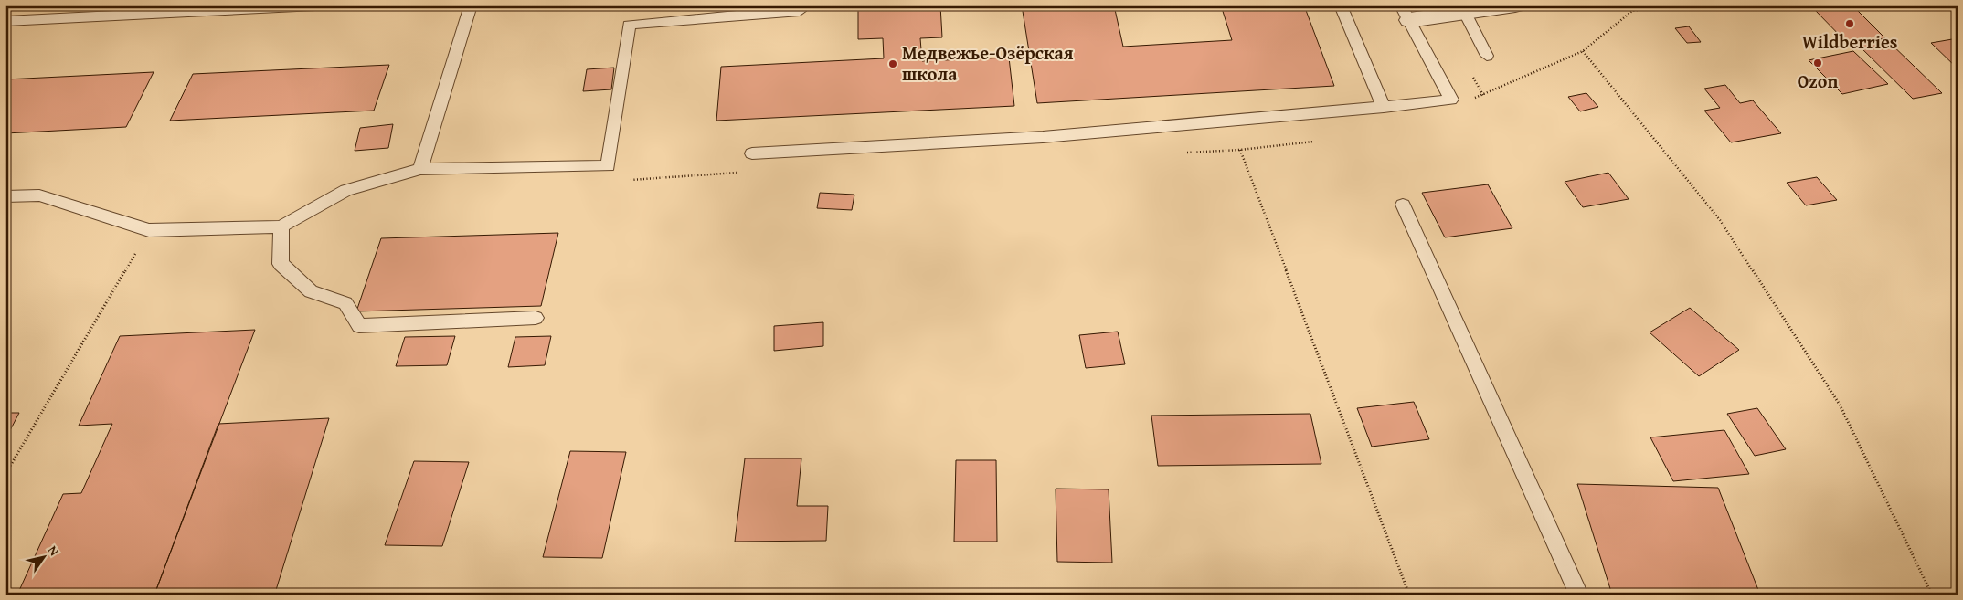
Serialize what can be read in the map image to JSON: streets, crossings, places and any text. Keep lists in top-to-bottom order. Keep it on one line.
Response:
{"places":["Wildberries","Ozon","Медвежье-Озёрская школа"],"north":"top right"}
